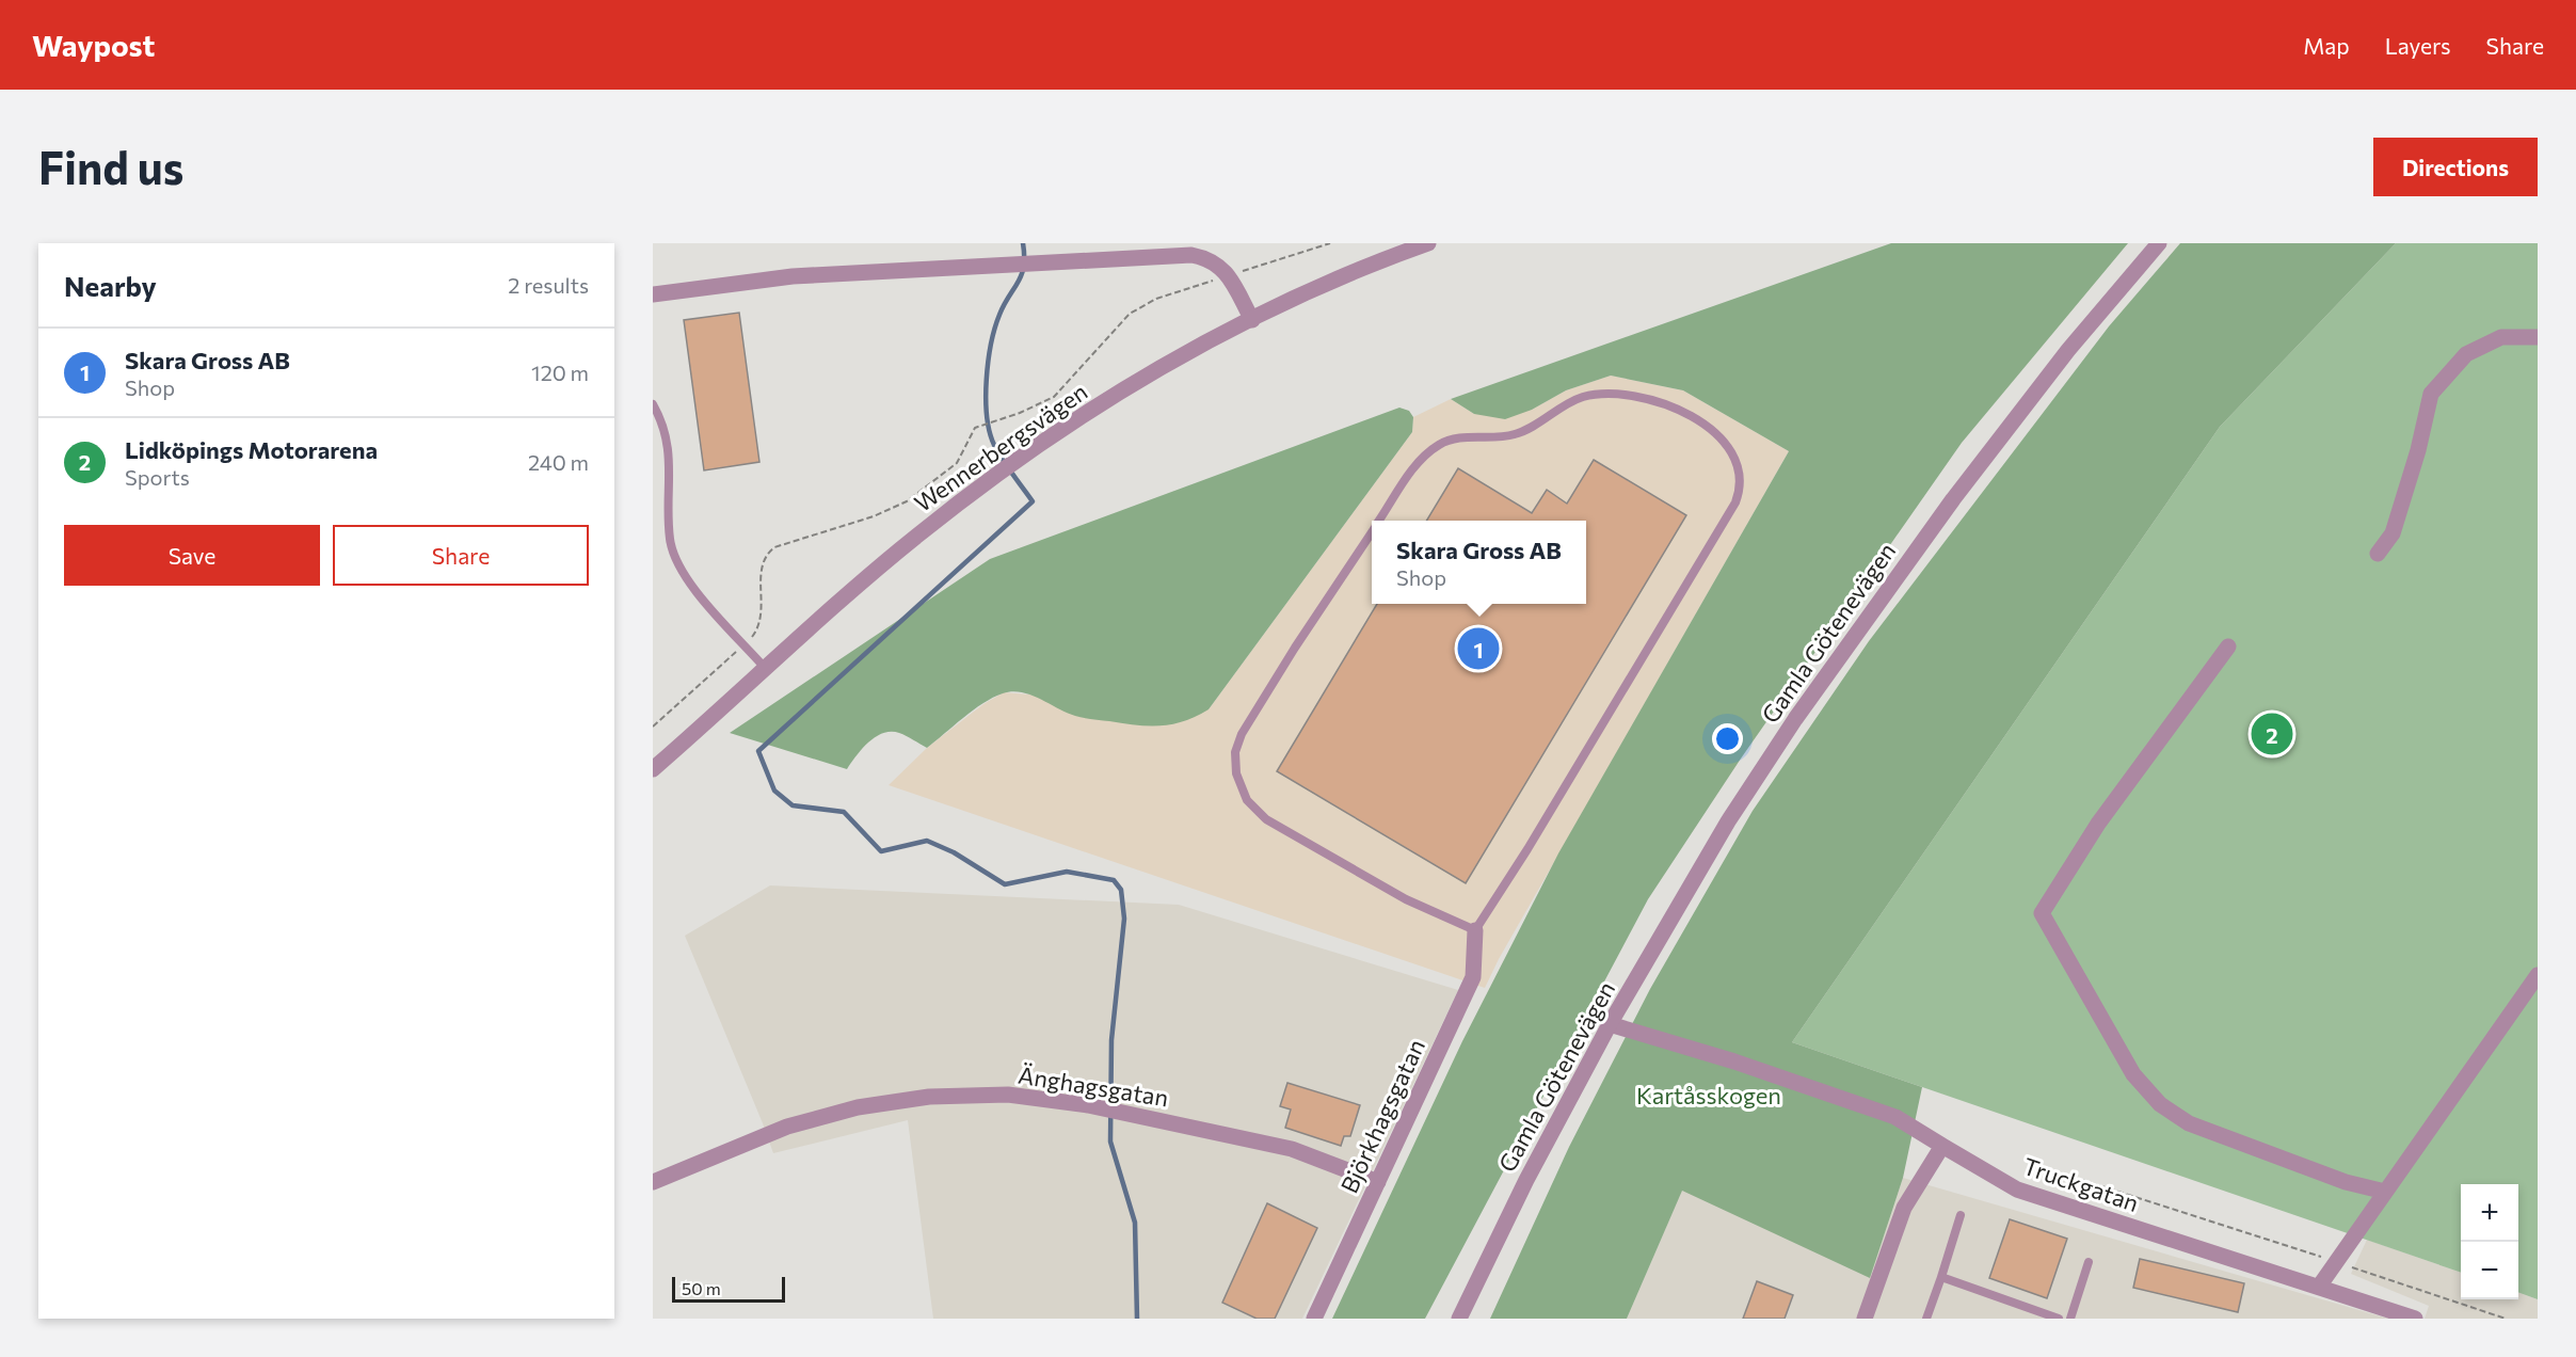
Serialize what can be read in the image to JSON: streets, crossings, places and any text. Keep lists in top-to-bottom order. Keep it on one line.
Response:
{"streets":{"street":["Wennerbergsvägen","Gamla Götenevägen","Änghagsgatan","Björkhagsgatan","Truckgatan"]},"crossings":[["Gamla Götenevägen","Truckgatan"],["Änghagsgatan","Björkhagsgatan"]],"parks":["Kartåsskogen"],"scale_bar":"50 m","page":{"header":"Waypost","nav":["Map","Layers","Share"],"buttons":["Directions",["Save","Share"]],"title":"Find us","heading":["Nearby","2 results"],"list":[{"mark":"1","name":"Skara Gross AB","note":"Shop","value":"120 m"},{"mark":"2","name":"Lidköpings Motorarena","note":"Sports","value":"240 m"}],"popup":["Skara Gross AB","Shop"],"pins":["1","2"],"map_buttons":["+","−"],"scale":"50 m"}}
